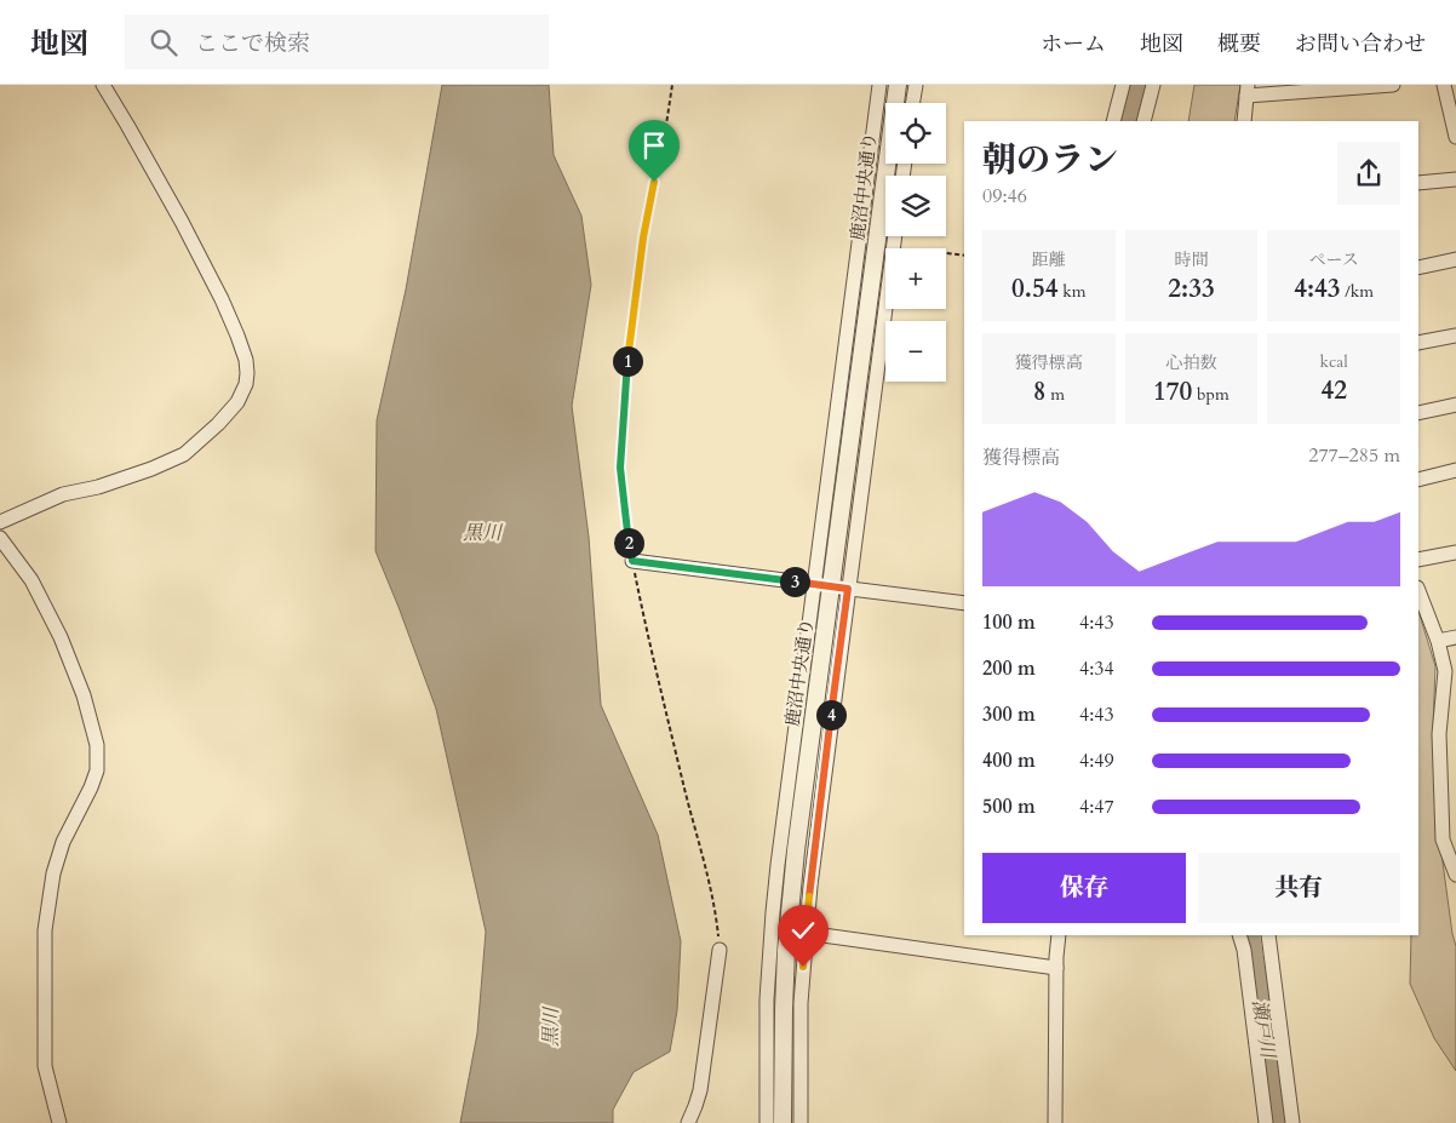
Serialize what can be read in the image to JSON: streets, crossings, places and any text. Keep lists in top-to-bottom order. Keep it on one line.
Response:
{"streets":{"street":["鹿沼中央通り"]},"water":["黒川","瀬戸川"],"page":{"header":"地図","search":"ここで検索","nav":["ホーム","地図","概要","お問い合わせ"],"map_buttons":["+","−"],"heading":["朝のラン","09:46"],"stats":[["距離","0.54 km"],["時間","2:33"],["ペース","4:43 /km"],["獲得標高","8 m"],["心拍数","170 bpm"],["kcal","42"]],"pins":["1","2","3","4"],"chart":["獲得標高","277–285 m"],"list":[{"name":"100 m","note":"4:43"},{"name":"200 m","note":"4:34"},{"name":"300 m","note":"4:43"},{"name":"400 m","note":"4:49"},{"name":"500 m","note":"4:47"}],"buttons":["保存","共有"]}}
